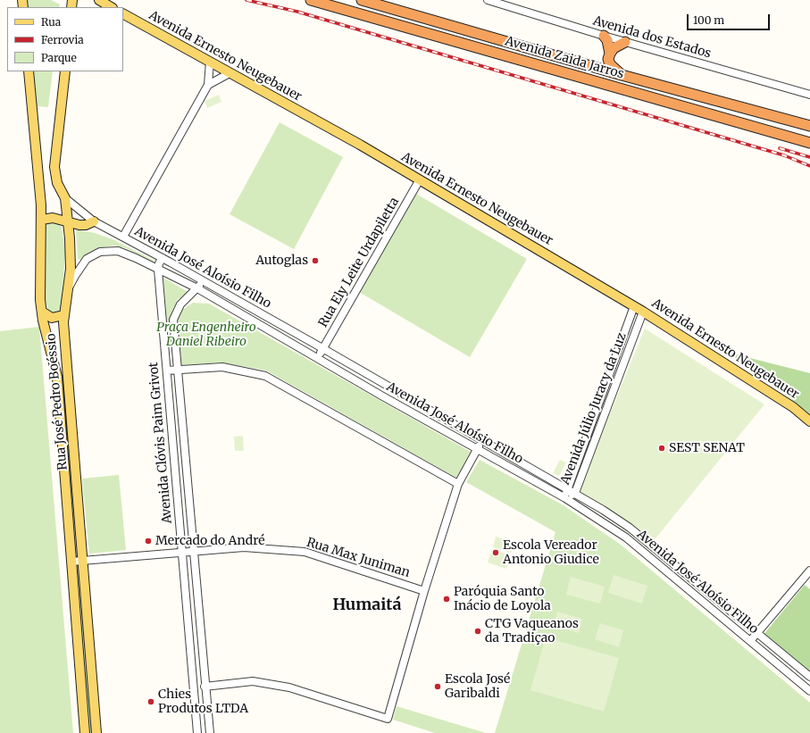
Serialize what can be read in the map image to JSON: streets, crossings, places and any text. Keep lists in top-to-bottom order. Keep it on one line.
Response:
{"streets":{"highway":["Avenida Zaida Jarros"],"main road":["Avenida Ernesto Neugebauer","Rua José Pedro Boéssio"],"street":["Avenida dos Estados","Rua Ely Leite Urdapiletta","Avenida José Aloísio Filho","Avenida Júlio Juracy da Luz","Avenida Clóvis Paim Grivot","Rua Max Juniman"]},"crossings":[["Avenida Ernesto Neugebauer","Rua Ely Leite Urdapiletta"],["Avenida Ernesto Neugebauer","Avenida Júlio Juracy da Luz"],["Rua Ely Leite Urdapiletta","Avenida José Aloísio Filho"],["Avenida José Aloísio Filho","Rua José Pedro Boéssio"],["Avenida José Aloísio Filho","Avenida Júlio Juracy da Luz"],["Avenida José Aloísio Filho","Avenida Clóvis Paim Grivot"],["Rua José Pedro Boéssio","Rua Max Juniman"],["Avenida Clóvis Paim Grivot","Rua Max Juniman"]],"districts":["Humaitá"],"parks":["Praça Engenheiro Daniel Ribeiro"],"places":["Autoglas","SEST SENAT","Mercado do André","Escola Vereador Antonio Giudice","Paróquia Santo Inácio de Loyola","CTG Vaqueanos da Tradiçao","Escola José Garibaldi","Chies Produtos LTDA"],"legend":["Rua","Ferrovia","Parque"],"scale_bar":"100 m"}
